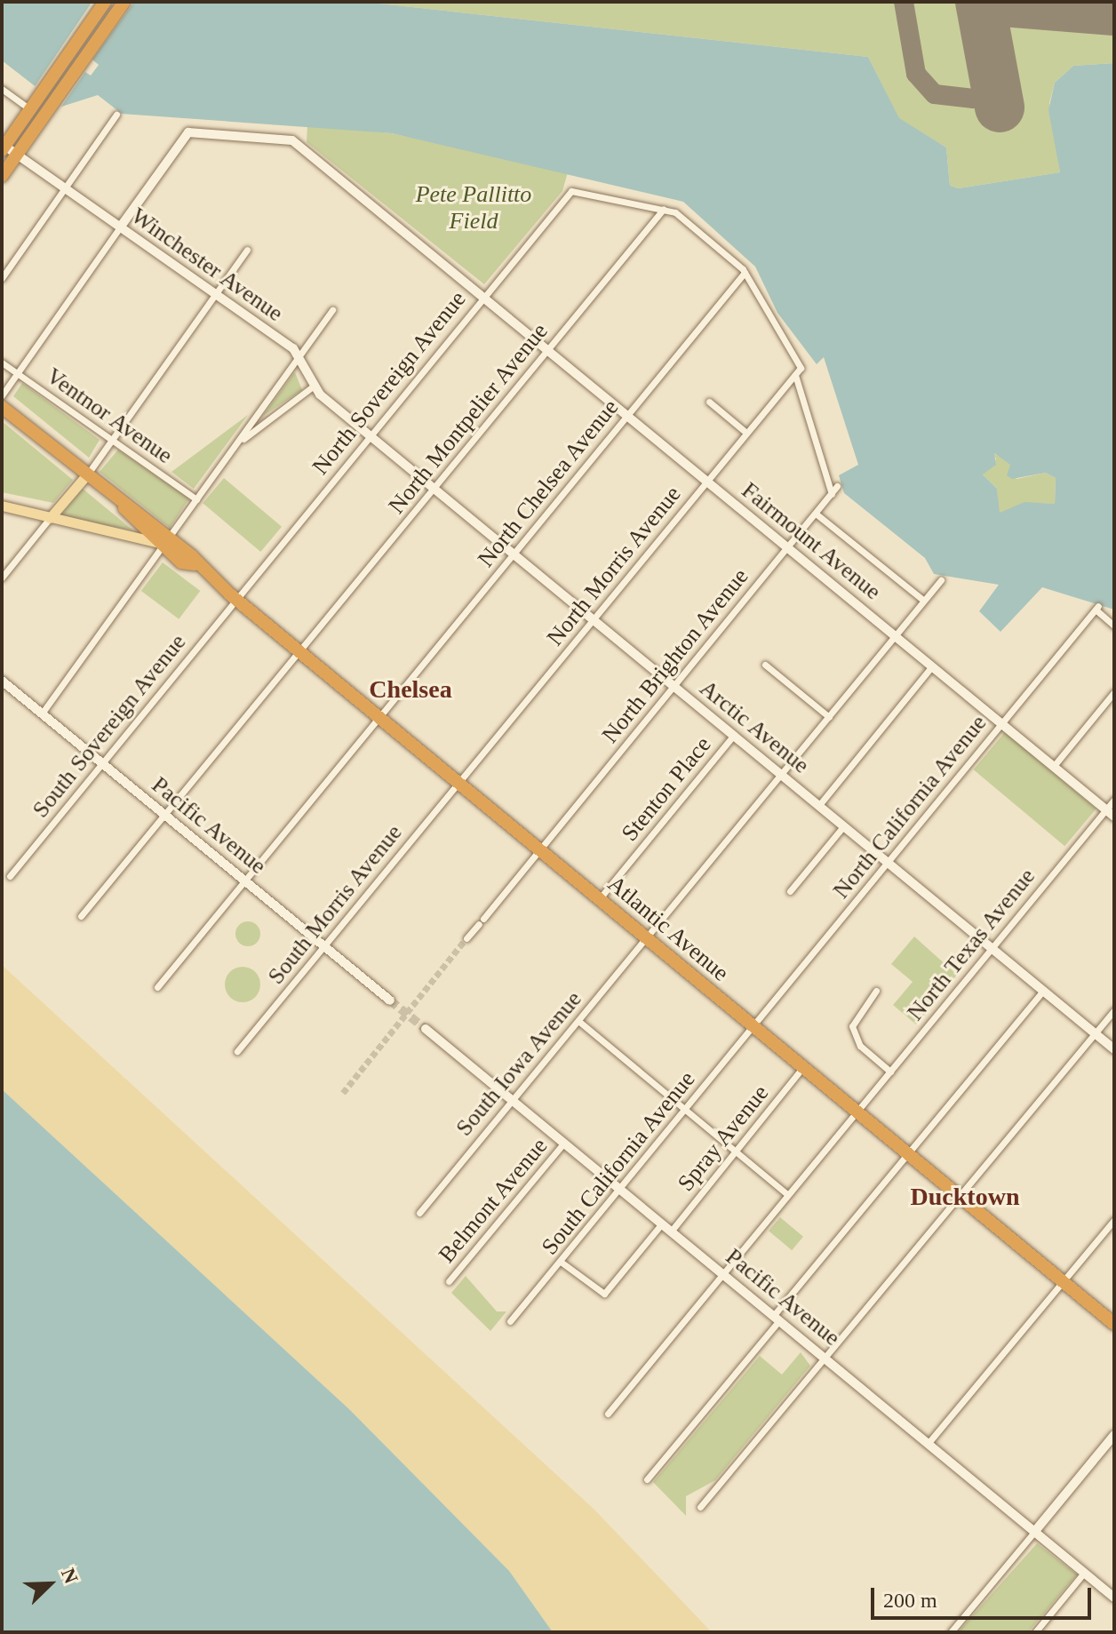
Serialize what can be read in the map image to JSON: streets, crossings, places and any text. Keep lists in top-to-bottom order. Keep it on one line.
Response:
{"streets":{"highway":["Atlantic Avenue"],"street":["Winchester Avenue","North Sovereign Avenue","Ventnor Avenue","North Montpelier Avenue","North Chelsea Avenue","Fairmount Avenue","North Morris Avenue","North Brighton Avenue","South Sovereign Avenue","Arctic Avenue","Stenton Place","North California Avenue","Pacific Avenue","South Morris Avenue","North Texas Avenue","South Iowa Avenue","Spray Avenue","South California Avenue","Belmont Avenue"]},"crossings":[["Winchester Avenue","Fairmount Avenue"],["North Sovereign Avenue","North Montpelier Avenue"],["North Sovereign Avenue","Fairmount Avenue"],["North Sovereign Avenue","South Sovereign Avenue"],["North Sovereign Avenue","Arctic Avenue"],["North Sovereign Avenue","Atlantic Avenue"],["North Montpelier Avenue","Fairmount Avenue"],["North Montpelier Avenue","Arctic Avenue"],["North Montpelier Avenue","Pacific Avenue"],["North Montpelier Avenue","Atlantic Avenue"],["North Chelsea Avenue","Fairmount Avenue"],["North Chelsea Avenue","Arctic Avenue"],["North Chelsea Avenue","Pacific Avenue"],["North Chelsea Avenue","Atlantic Avenue"],["Fairmount Avenue","North Morris Avenue"],["Fairmount Avenue","North Brighton Avenue"],["Fairmount Avenue","North California Avenue"],["Fairmount Avenue","North Texas Avenue"],["Fairmount Avenue","South Iowa Avenue"],["North Morris Avenue","Arctic Avenue"],["North Morris Avenue","South Morris Avenue"],["North Morris Avenue","Atlantic Avenue"],["North Brighton Avenue","Arctic Avenue"],["North Brighton Avenue","Atlantic Avenue"],["South Sovereign Avenue","Pacific Avenue"],["South Sovereign Avenue","Atlantic Avenue"],["Arctic Avenue","Stenton Place"],["Arctic Avenue","North California Avenue"],["Arctic Avenue","North Texas Avenue"],["Arctic Avenue","South Iowa Avenue"],["Stenton Place","Atlantic Avenue"],["North California Avenue","Atlantic Avenue"],["North California Avenue","South California Avenue"],["Pacific Avenue","South Morris Avenue"],["Pacific Avenue","North Texas Avenue"],["Pacific Avenue","South Iowa Avenue"],["Pacific Avenue","Spray Avenue"],["Pacific Avenue","South California Avenue"],["Pacific Avenue","Belmont Avenue"],["South Morris Avenue","Atlantic Avenue"],["Atlantic Avenue","North Texas Avenue"],["Atlantic Avenue","South Iowa Avenue"],["Atlantic Avenue","Spray Avenue"],["Atlantic Avenue","South California Avenue"]],"districts":["Chelsea","Ducktown"],"parks":["Pete Pallitto Field"],"scale_bar":"200 m","north":"top right"}
